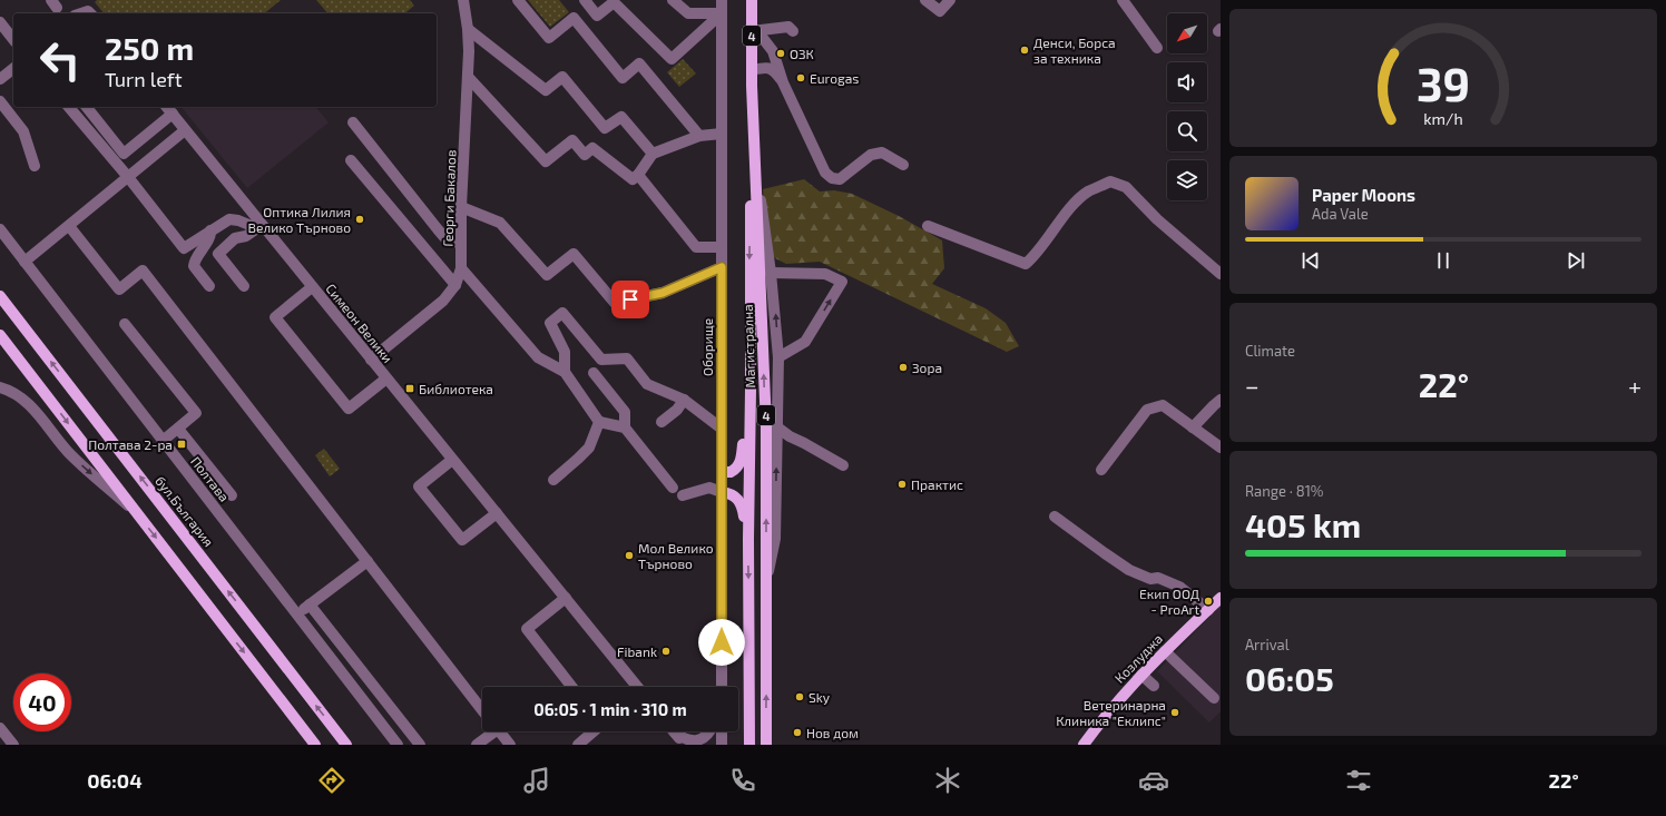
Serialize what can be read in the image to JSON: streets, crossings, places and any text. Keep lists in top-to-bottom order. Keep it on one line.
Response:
{"streets":{"main road":["4","Магистрална","бул.България","Козлуджа"],"street":["Георги Бакалов","Симеон Велики","Оборище","Полтава"]},"crossings":[["4","Магистрална"],["Георги Бакалов","Симеон Велики"]],"places":{"other":["Денси, Борса за техника","ОЗК","Eurogas","Оптика Лилия Велико Търново","Зора","Практис","Мол Велико Търново","Екип ООД - ProArt","Fibank","Sky","Ветеринарна Клиника \"Еклипс\"","Нов дом"],"transit":["Библиотека","Полтава 2-ра"]},"north":"bottom left","page":{"turn":["250 m","Turn left"],"song":["Paper Moons","Ada Vale"],"tile":["Climate",["Range · 81%","405 km"],["Arrival","06:05"]],"heat":["−","22°","+"],"limit":"40","trip":"06:05 · 1 min · 310 m","tabs":["06:04","22°"],"gauge":["39","km/h"]}}
